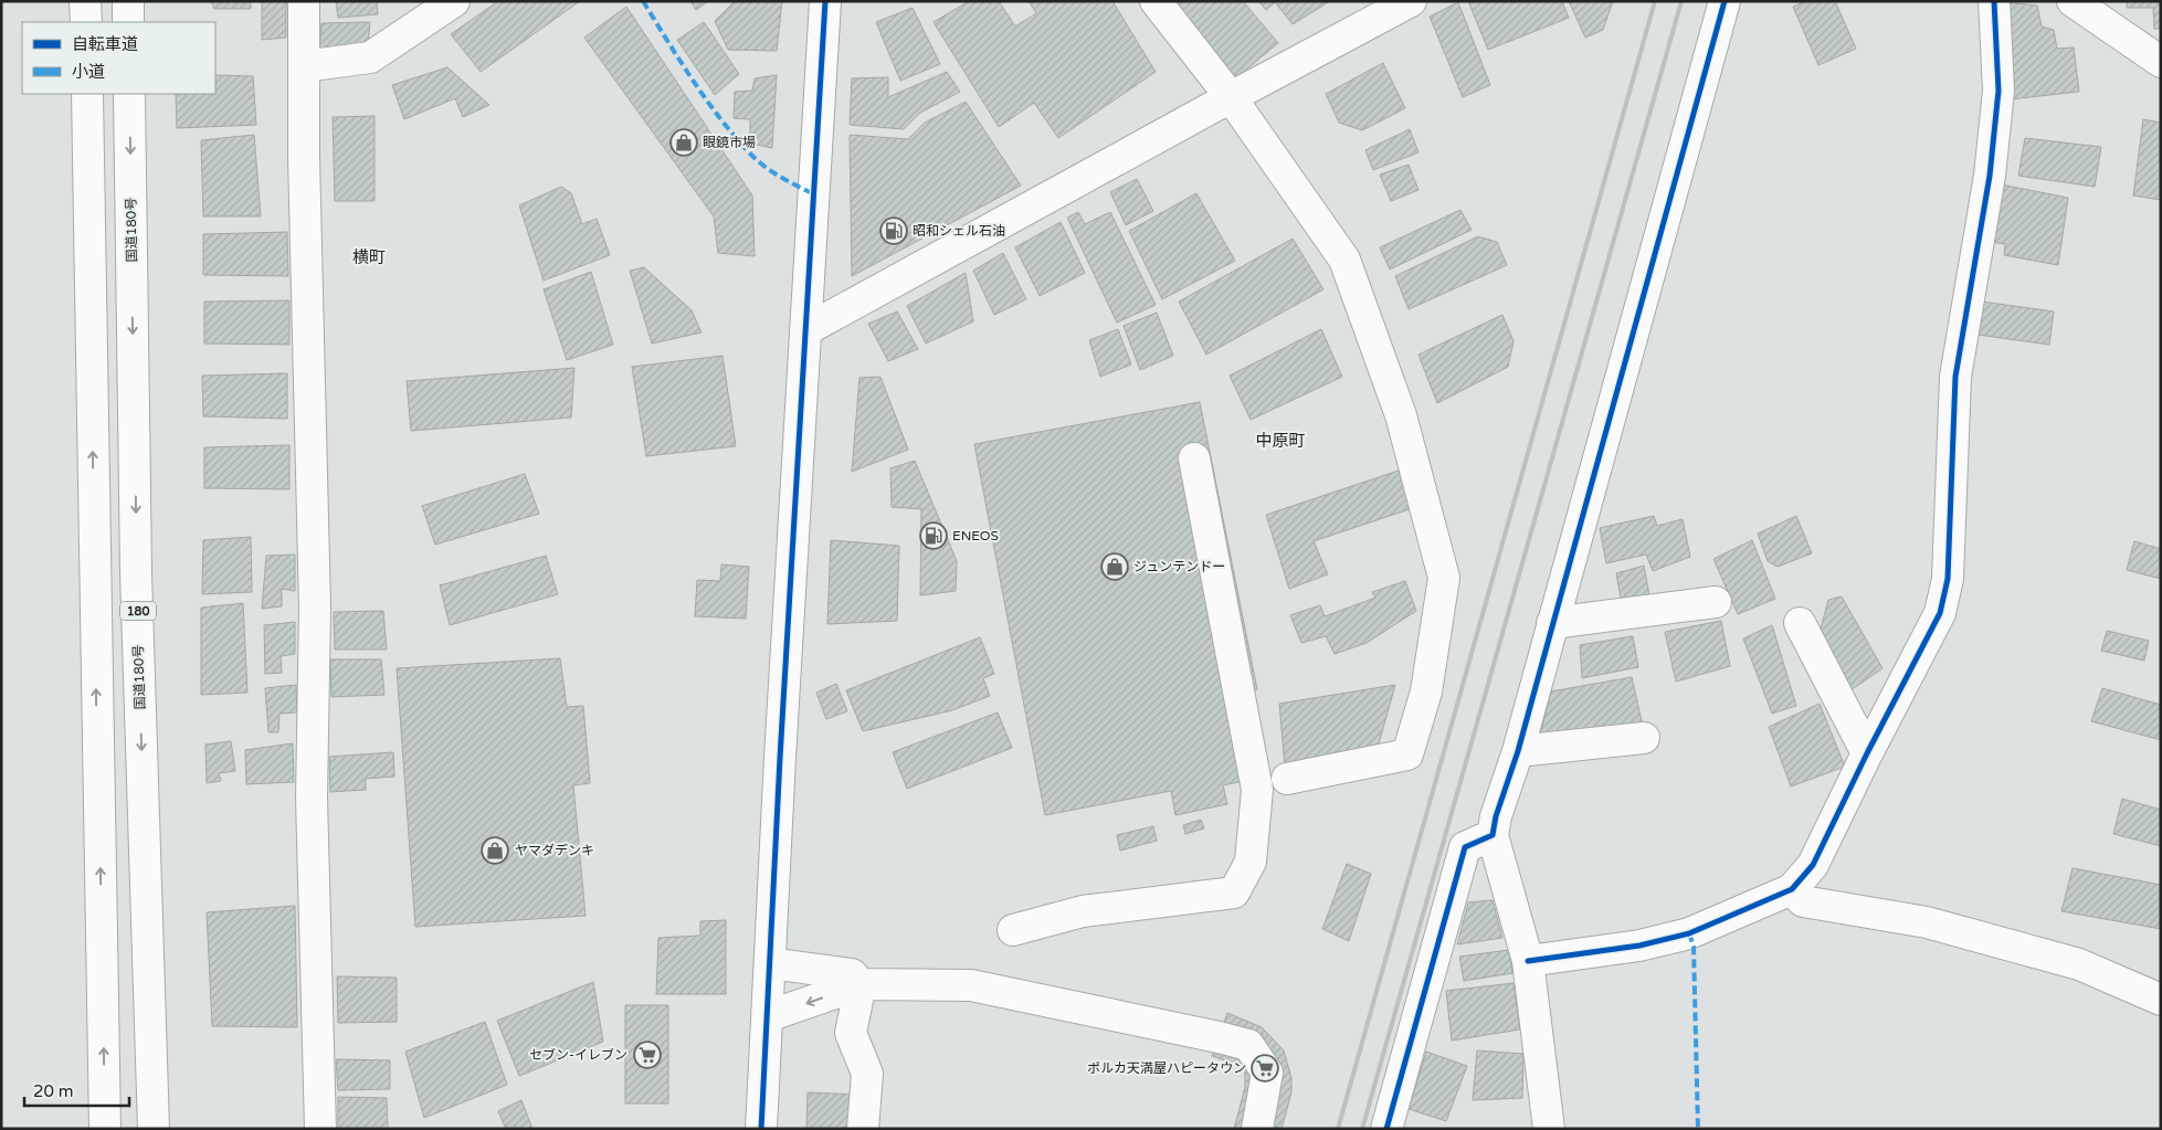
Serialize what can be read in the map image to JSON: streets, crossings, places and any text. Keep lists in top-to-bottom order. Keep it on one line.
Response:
{"streets":{"main road":["国道180号","180"]},"districts":["横町","中原町"],"places":{"shop":["眼鏡市場","ジュンテンドー","ヤマダデンキ"],"fuel station":["昭和シェル石油","ENEOS"],"supermarket":["セブン-イレブン","ポルカ天満屋ハピータウン"]},"legend":["自転車道","小道"],"scale_bar":"20 m"}
